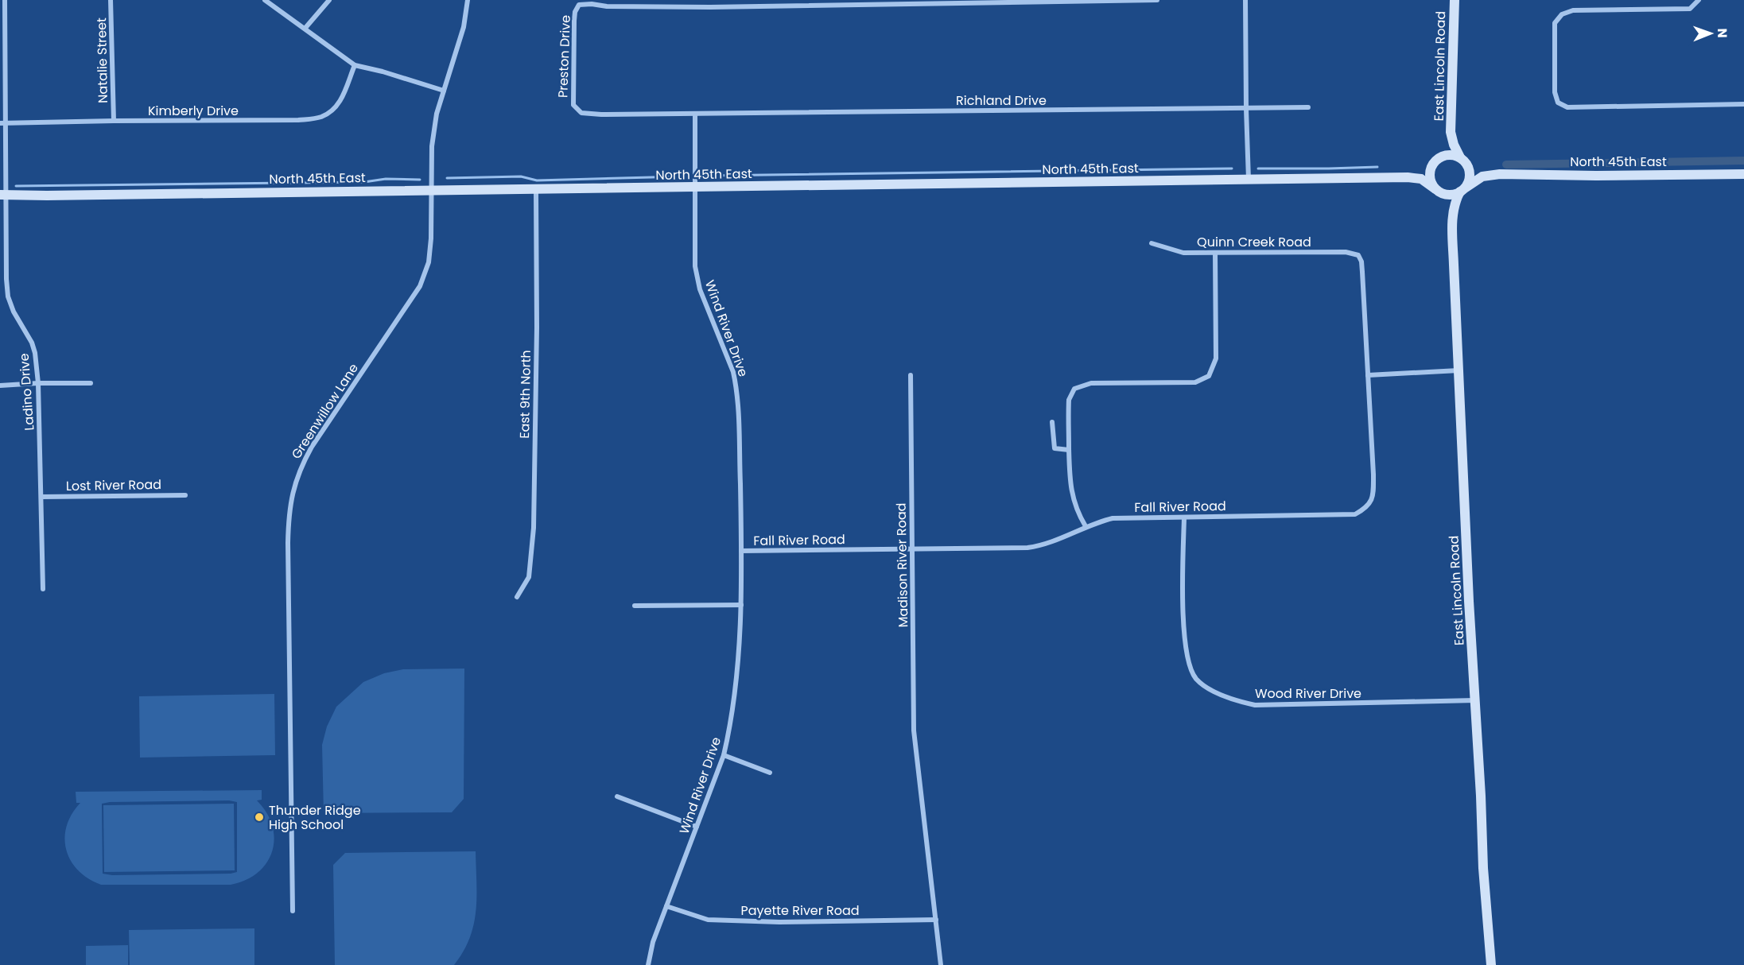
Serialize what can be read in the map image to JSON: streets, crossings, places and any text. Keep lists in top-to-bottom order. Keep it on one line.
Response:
{"streets":{"main road":["East Lincoln Road","North 45th East"],"street":["Preston Drive","Natalie Street","Richland Drive","Kimberly Drive","Quinn Creek Road","Wind River Drive","Ladino Drive","East 9th North","Greenwillow Lane","Lost River Road","Fall River Road","Madison River Road","Wood River Drive","Payette River Road"]},"crossings":[["Preston Drive","Richland Drive"],["Preston Drive","Wind River Drive"],["Natalie Street","Kimberly Drive"],["East Lincoln Road","North 45th East"],["East Lincoln Road","Wood River Drive"],["Richland Drive","Wind River Drive"],["Kimberly Drive","Ladino Drive"],["North 45th East","Wind River Drive"],["North 45th East","Ladino Drive"],["North 45th East","East 9th North"],["North 45th East","Greenwillow Lane"],["Quinn Creek Road","Fall River Road"],["Wind River Drive","Fall River Road"],["Wind River Drive","Payette River Road"],["Ladino Drive","Lost River Road"],["Fall River Road","Madison River Road"],["Fall River Road","Wood River Drive"],["Madison River Road","Payette River Road"]],"places":["Thunder Ridge High School"],"north":"right"}
